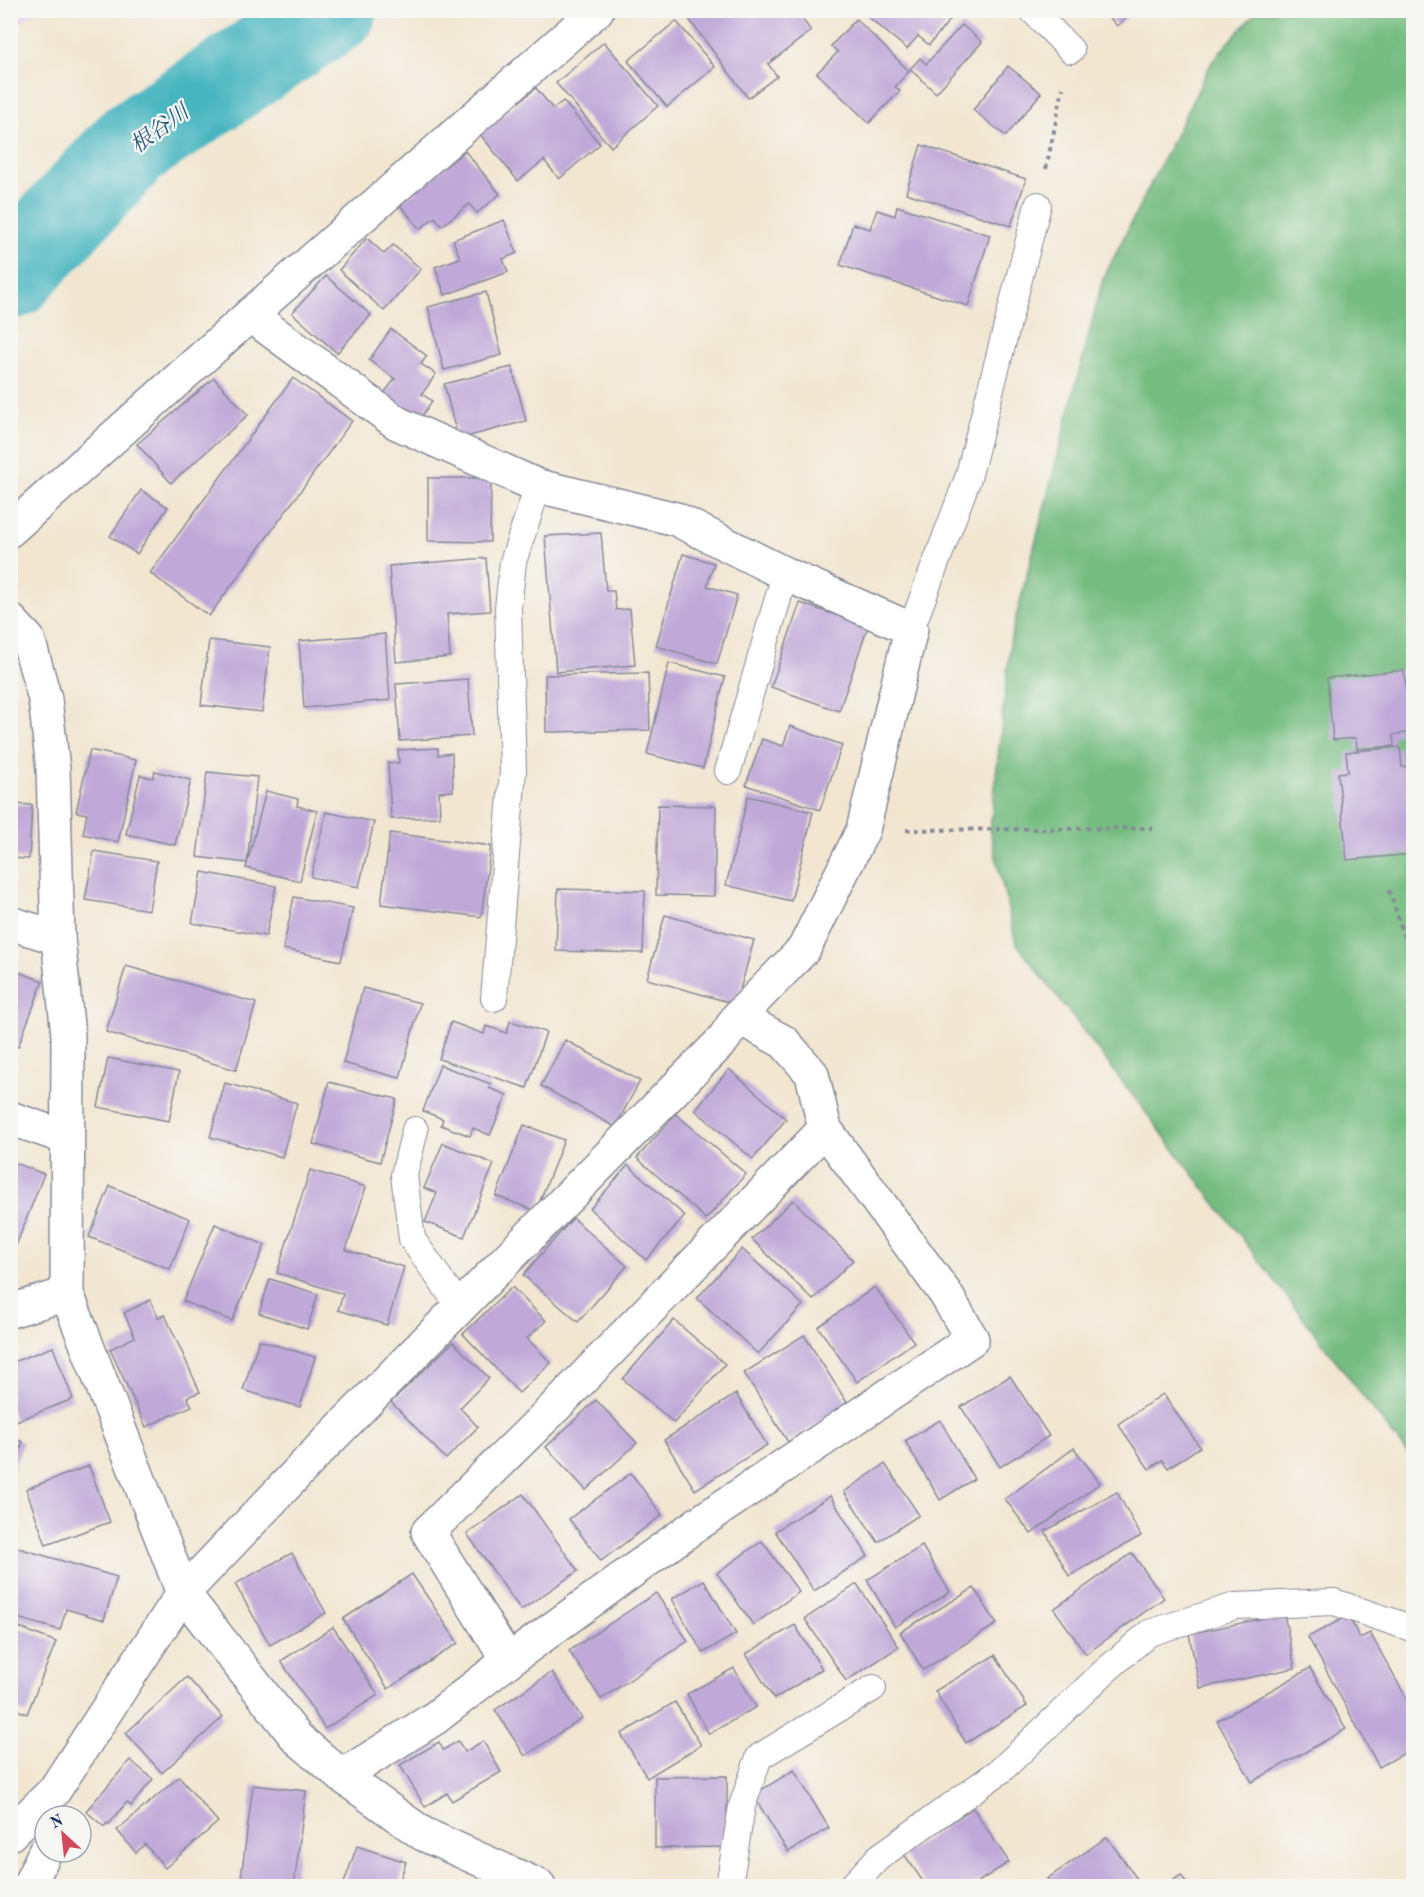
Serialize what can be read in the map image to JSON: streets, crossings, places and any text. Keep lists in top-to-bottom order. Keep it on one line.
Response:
{"water":["根谷川"],"north":"top left"}
